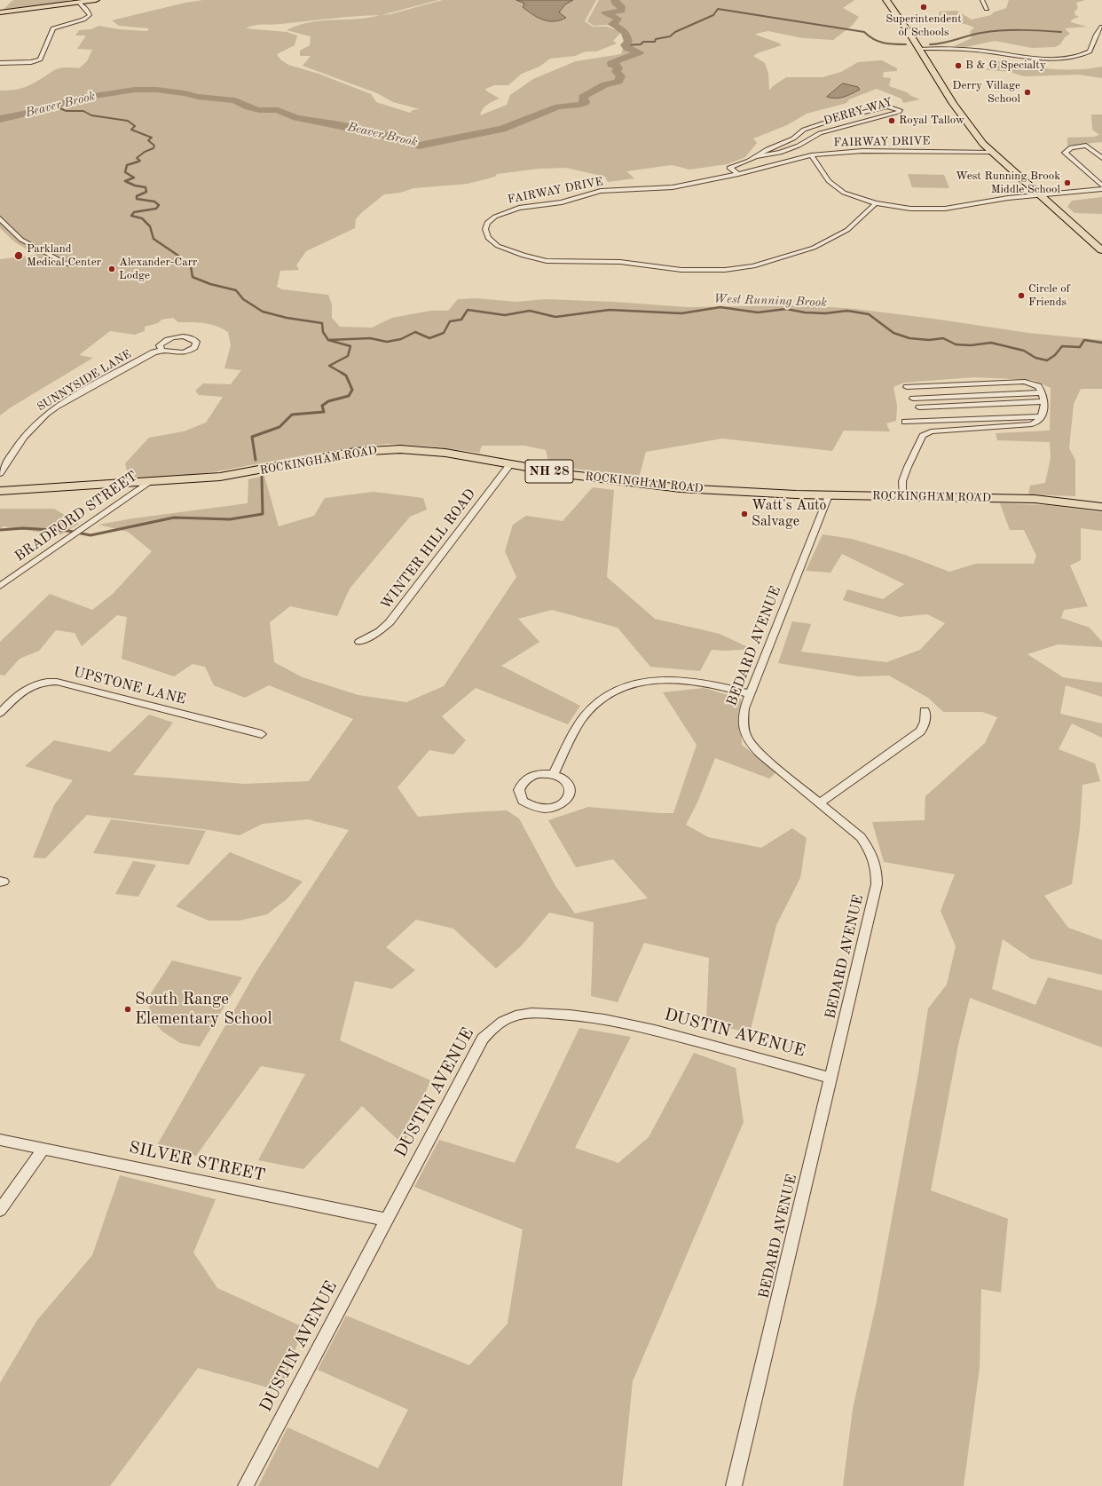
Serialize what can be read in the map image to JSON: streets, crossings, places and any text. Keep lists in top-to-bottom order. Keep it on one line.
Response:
{"streets":{"main road":["ROCKINGHAM ROAD","NH 28"],"street":["DERRY WAY","FAIRWAY DRIVE","SUNNYSIDE LANE","BRADFORD STREET","WINTER HILL ROAD","BEDARD AVENUE","UPSTONE LANE","DUSTIN AVENUE","SILVER STREET"]},"crossings":[["DERRY WAY","FAIRWAY DRIVE"],["ROCKINGHAM ROAD","BRADFORD STREET"],["ROCKINGHAM ROAD","WINTER HILL ROAD"],["ROCKINGHAM ROAD","BEDARD AVENUE"],["BEDARD AVENUE","DUSTIN AVENUE"],["DUSTIN AVENUE","SILVER STREET"]],"water":["Beaver Brook","West Running Brook"],"places":["Superintendent of Schools","B & G Specialty","Derry Village School","Royal Tallow","West Running Brook Middle School","Parkland Medical Center","Alexander-Carr Lodge","Circle of Friends","Watt's Auto Salvage","South Range Elementary School"]}
